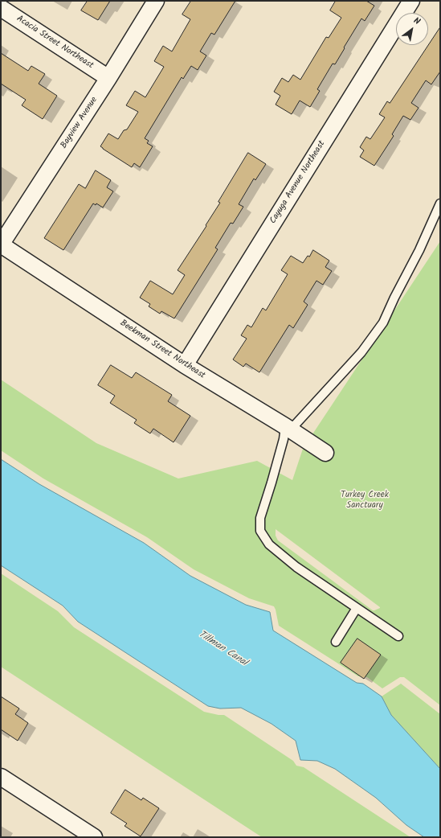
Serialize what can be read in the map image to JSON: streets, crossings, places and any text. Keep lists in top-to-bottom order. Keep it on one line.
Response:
{"streets":{"street":["Acacia Street Northeast","Bayview Avenue","Cayuga Avenue Northeast","Beekman Street Northeast"]},"crossings":[["Acacia Street Northeast","Bayview Avenue"],["Bayview Avenue","Beekman Street Northeast"],["Cayuga Avenue Northeast","Beekman Street Northeast"]],"water":["Tillman Canal"],"parks":["Turkey Creek Sanctuary"],"north":"top right"}
